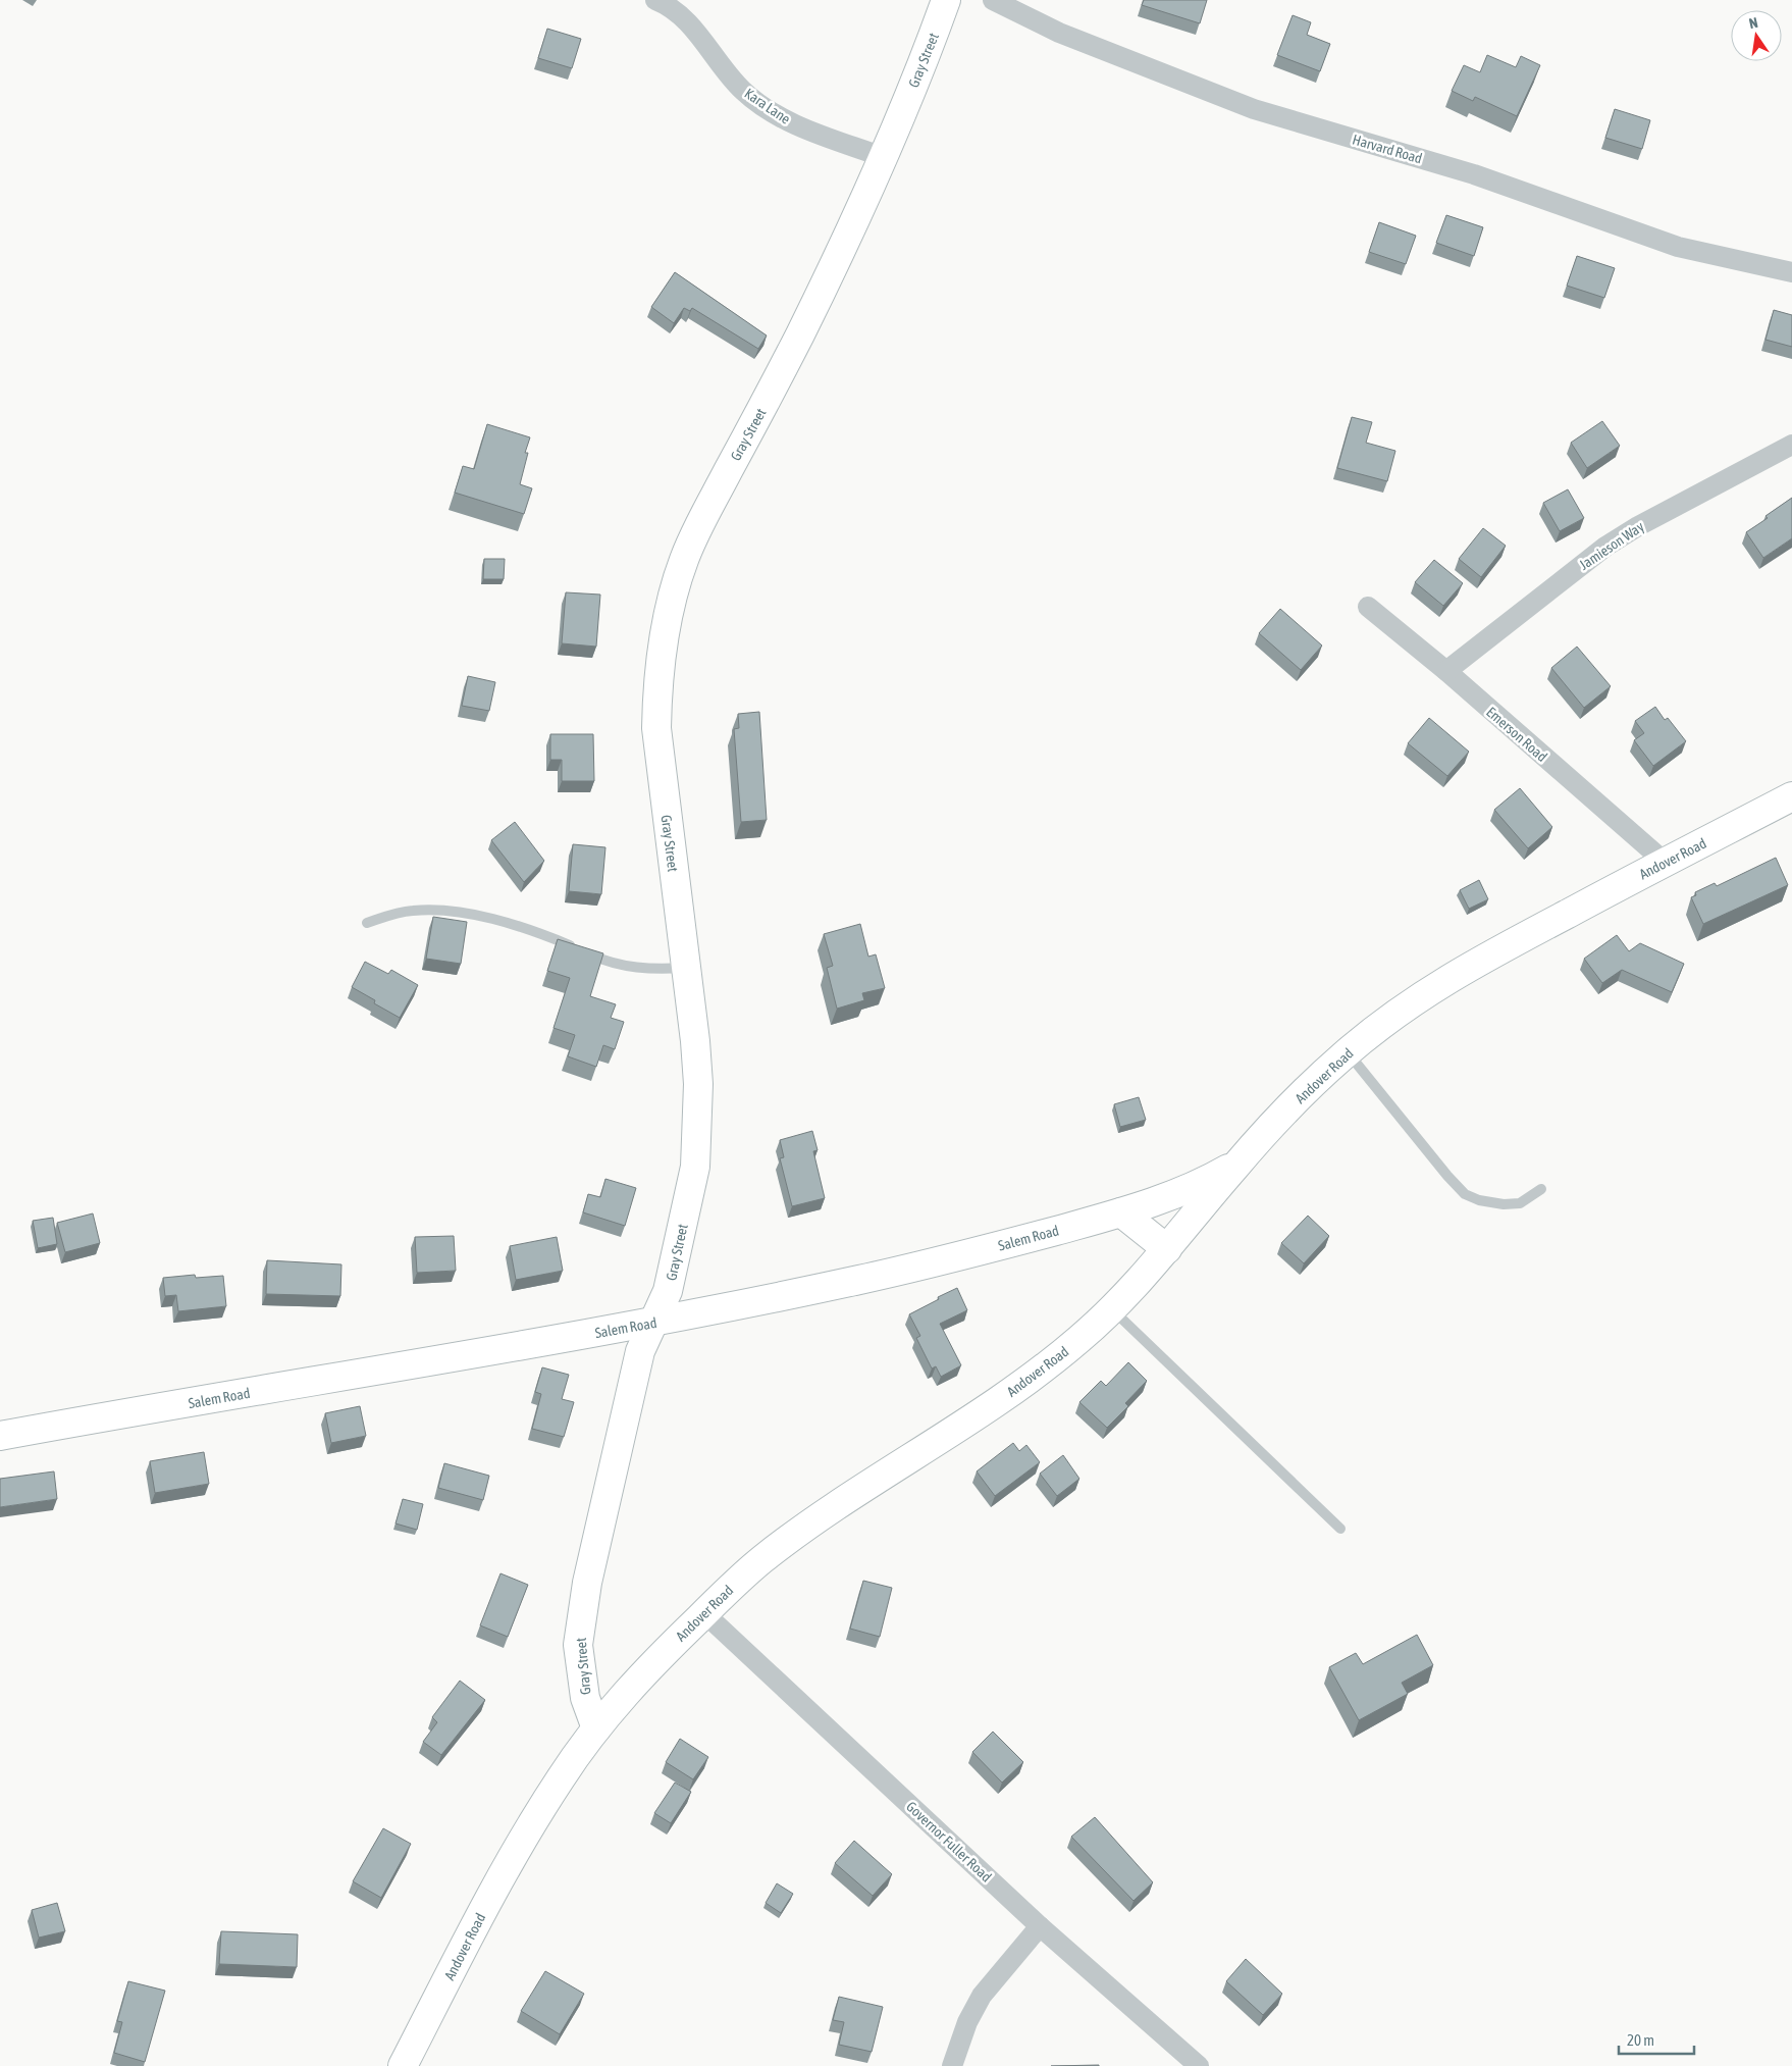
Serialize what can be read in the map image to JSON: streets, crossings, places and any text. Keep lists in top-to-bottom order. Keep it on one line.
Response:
{"streets":{"main road":["Gray Street","Andover Road","Salem Road"],"street":["Kara Lane","Harvard Road","Jamieson Way","Emerson Road","Governor Fuller Road"]},"crossings":[["Gray Street","Kara Lane"],["Gray Street","Andover Road"],["Gray Street","Salem Road"],["Jamieson Way","Emerson Road"],["Emerson Road","Andover Road"],["Andover Road","Salem Road"],["Andover Road","Governor Fuller Road"]],"scale_bar":"20 m","north":"top"}
